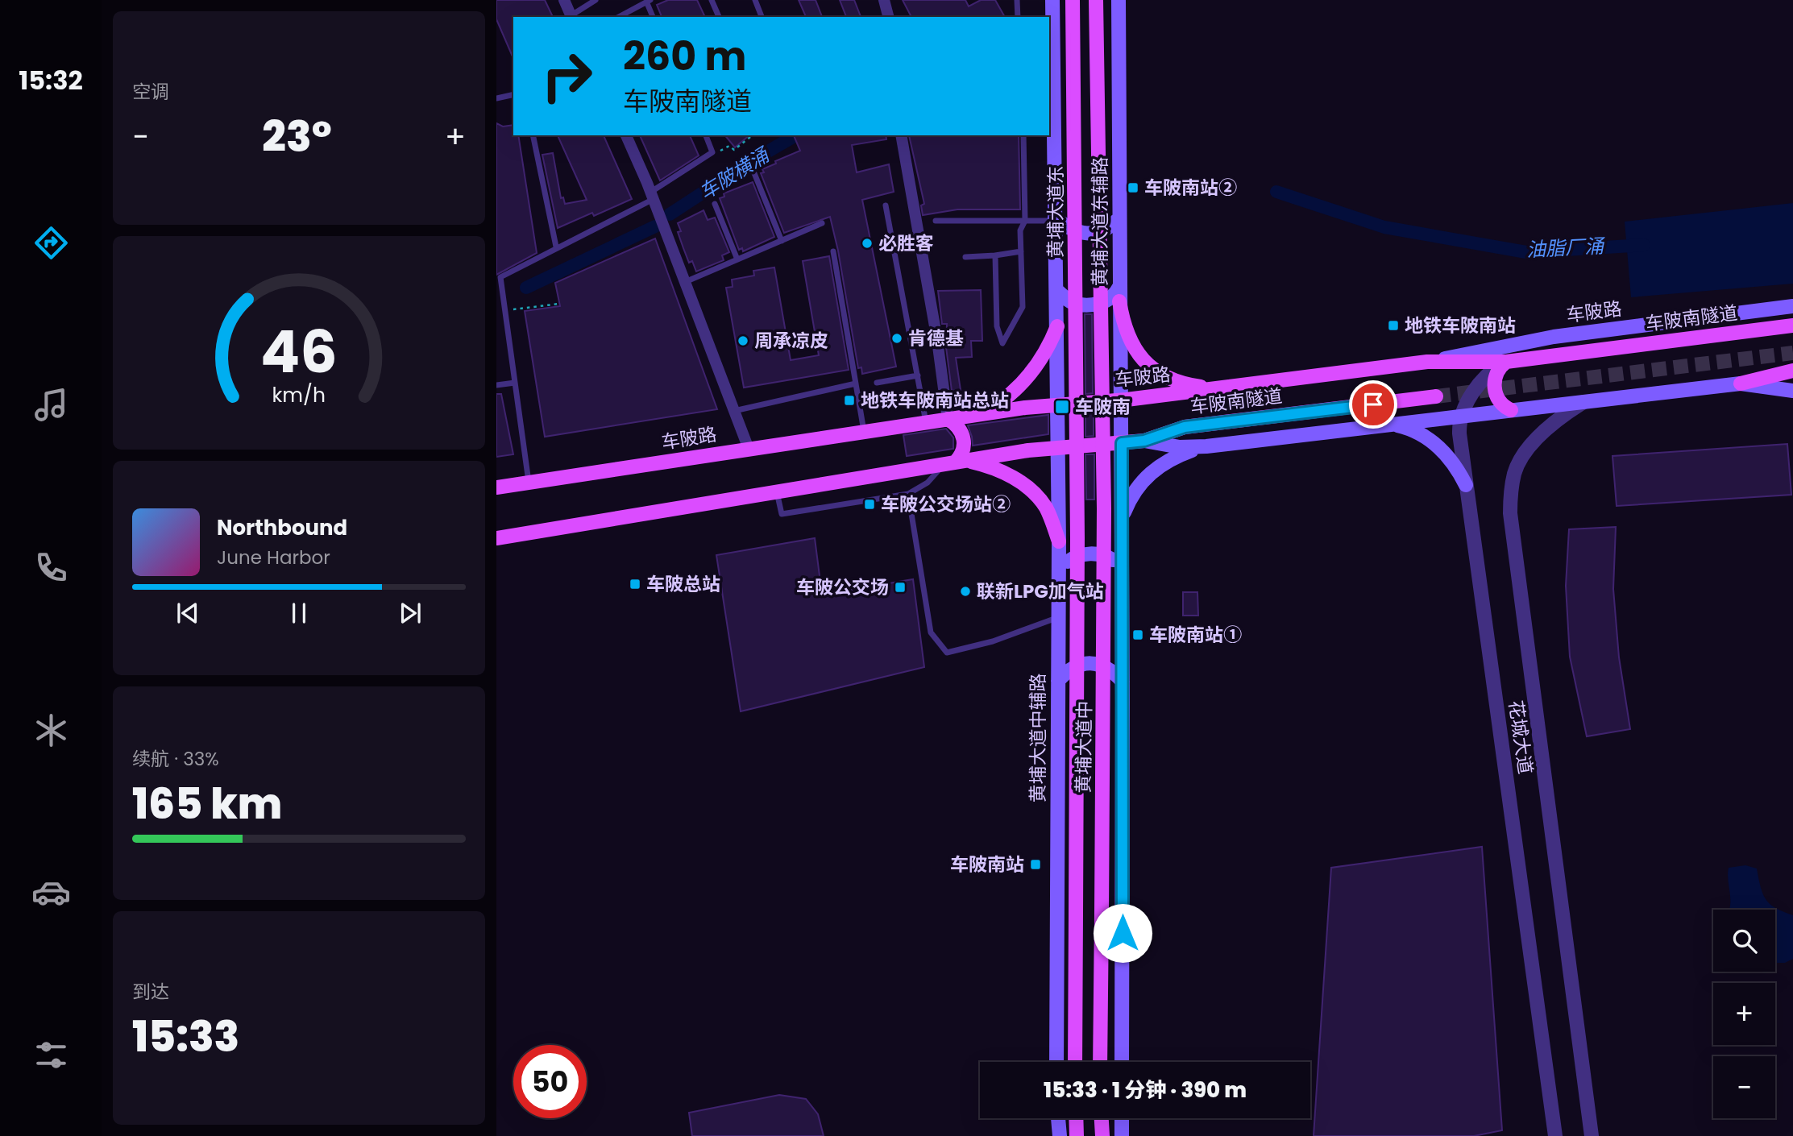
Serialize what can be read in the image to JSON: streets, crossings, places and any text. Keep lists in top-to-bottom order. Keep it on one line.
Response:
{"streets":{"main road":["黄埔大道东","黄埔大道东辅路","车陂路","车陂南隧道","黄埔大道中辅路","黄埔大道中"],"street":["花城大道"]},"crossings":[["黄埔大道东","黄埔大道中"],["黄埔大道东辅路","车陂路"],["车陂路","车陂南隧道"],["车陂路","黄埔大道中辅路"]],"water":["车陂横涌","油脂厂涌"],"places":{"transit":["车陂南站②","地铁车陂南站","地铁车陂南站总站","车陂南","车陂公交场站②","车陂总站","车陂公交场","车陂南站①","车陂南站"],"other":["必胜客","肯德基","周承凉皮","联新LPG加气站"]},"page":{"tabs":"15:32","tile":["空调",["续航 · 33%","165 km"],["到达","15:33"]],"turn":["260 m","车陂南隧道"],"heat":["−","23°","+"],"song":["Northbound","June Harbor"],"map_buttons":["+","−"],"limit":"50","trip":"15:33 · 1 分钟 · 390 m","gauge":["46","km/h"]}}
